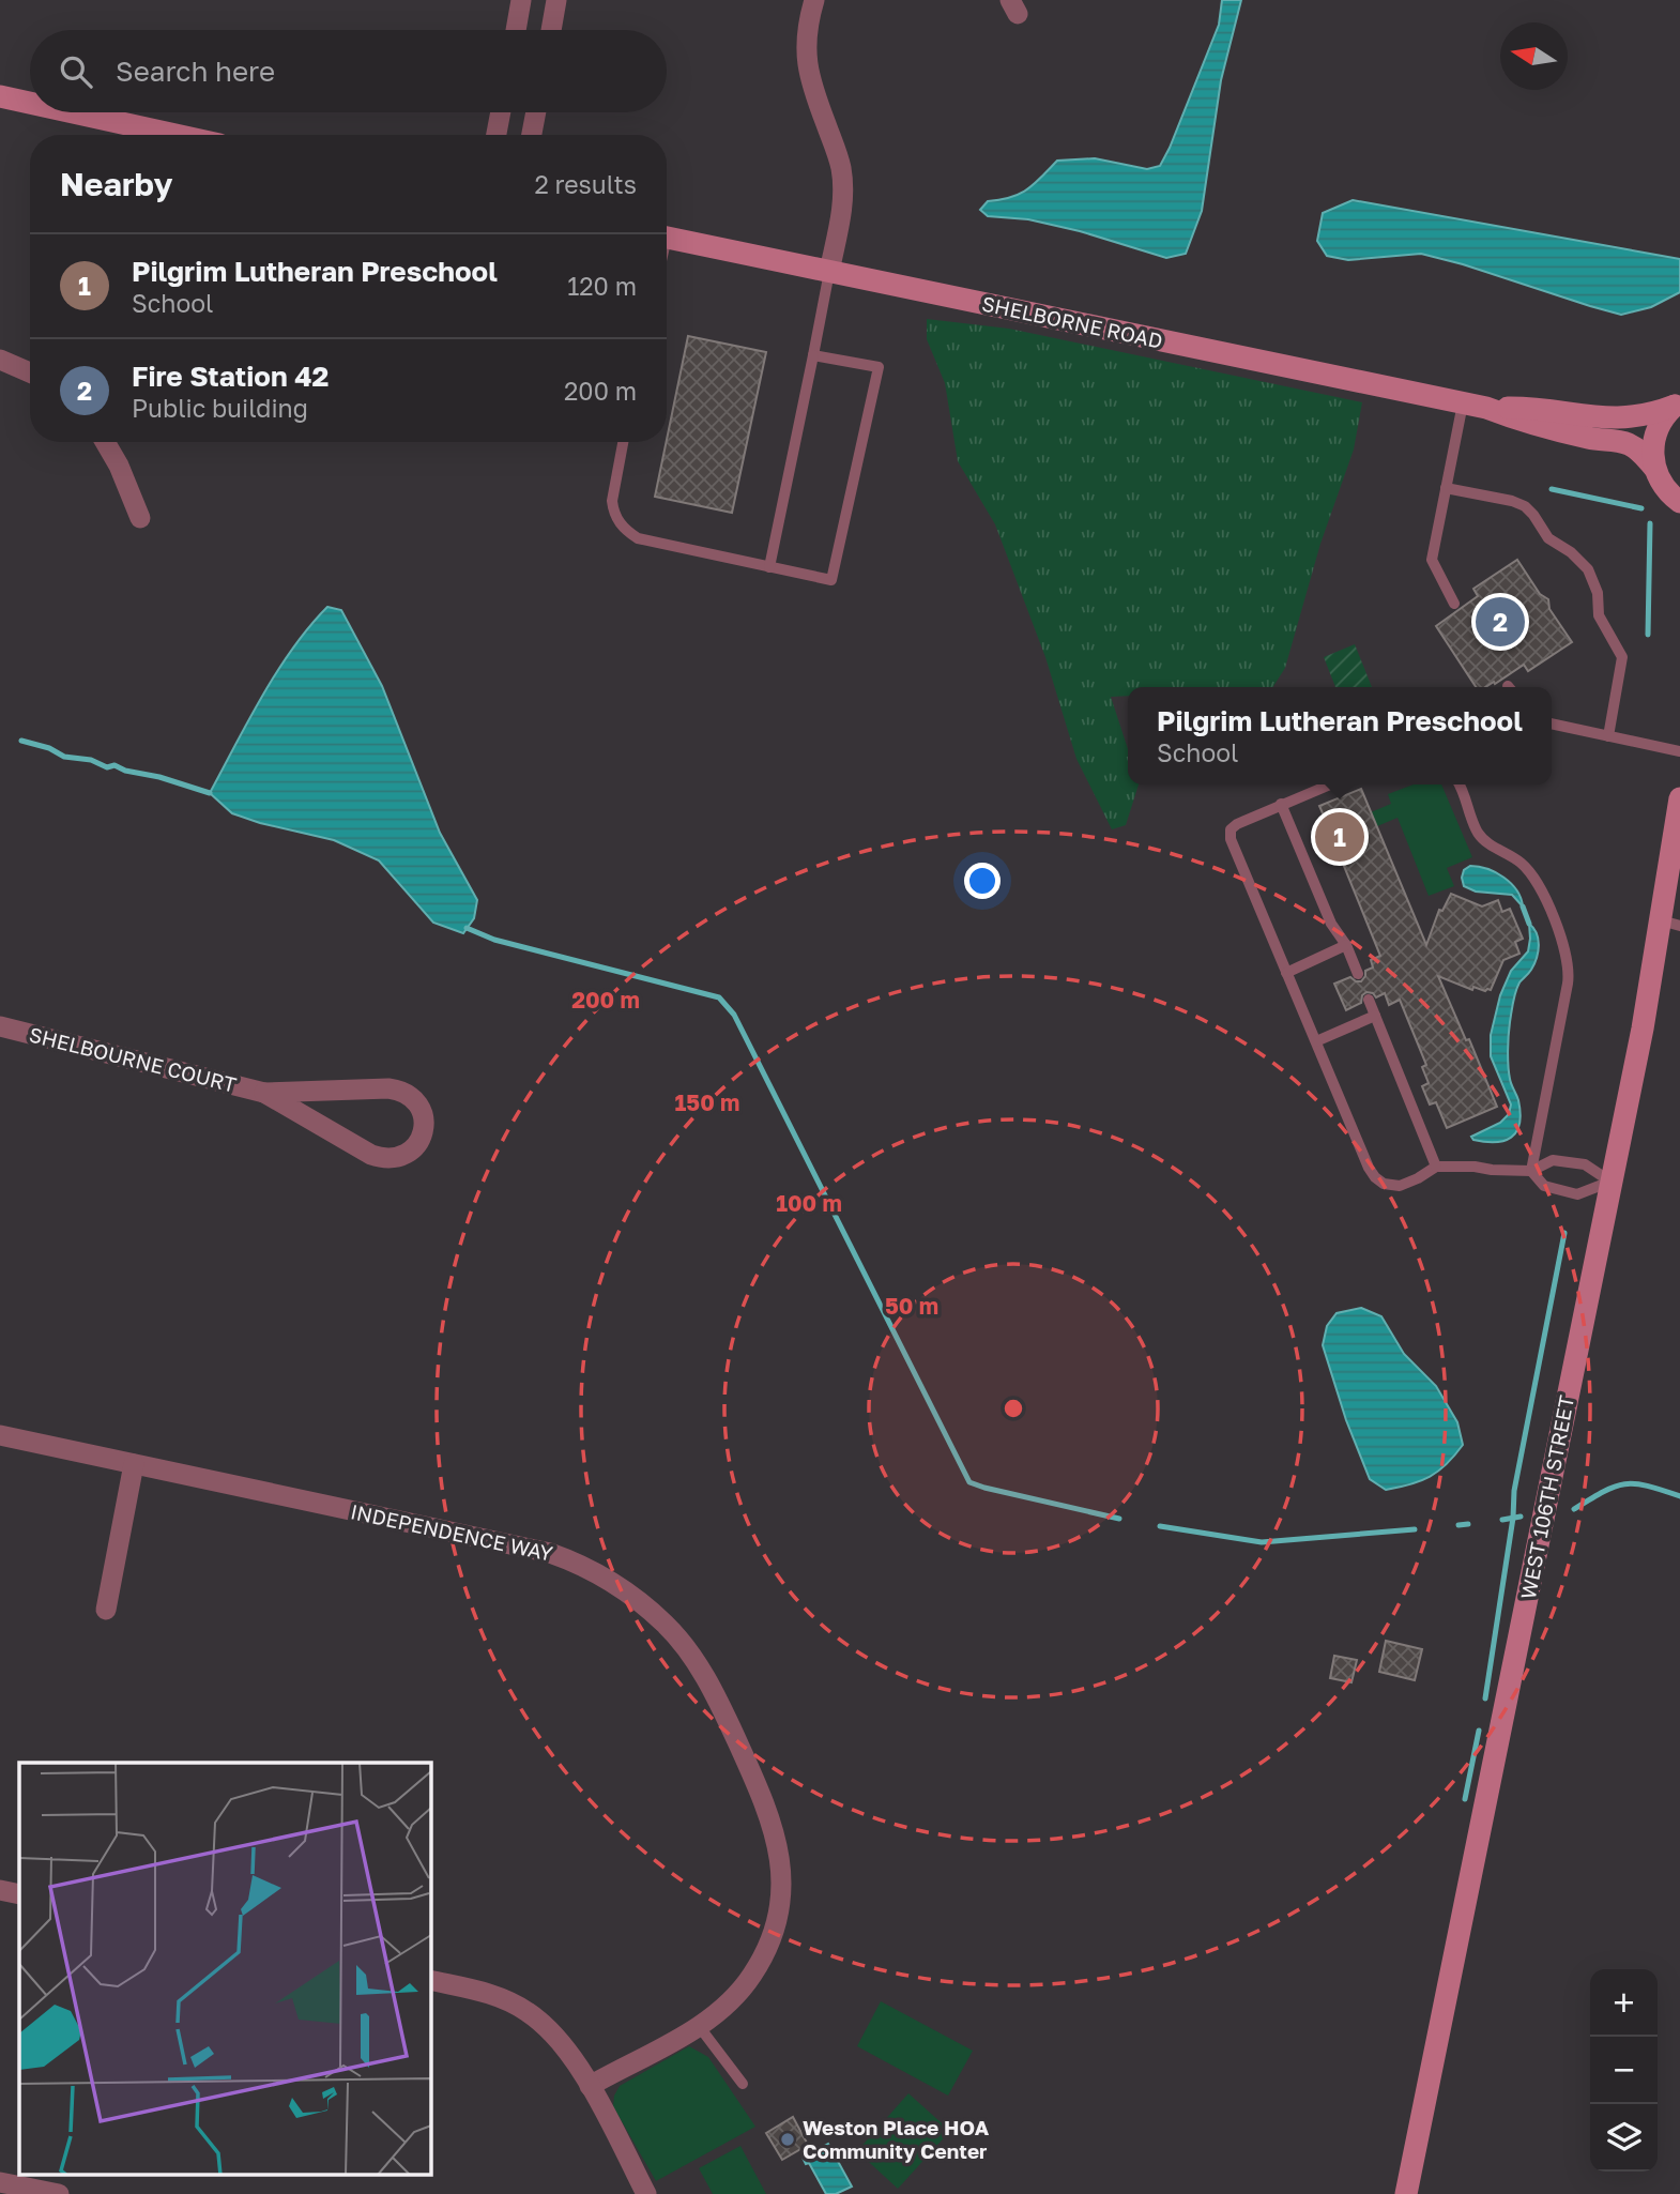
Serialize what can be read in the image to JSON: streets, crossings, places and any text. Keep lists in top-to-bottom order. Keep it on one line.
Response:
{"streets":{"street":["SHELBORNE ROAD","SHELBOURNE COURT","WEST 106TH STREET","INDEPENDENCE WAY"]},"places":["Weston Place HOA Community Center"],"north":"left","page":{"search":"Search here","heading":["Nearby","2 results"],"list":[{"mark":"1","name":"Pilgrim Lutheran Preschool","note":"School","value":"120 m"},{"mark":"2","name":"Fire Station 42","note":"Public building","value":"200 m"}],"pins":["2","1"],"popup":["Pilgrim Lutheran Preschool","School"],"map_buttons":["+","−"]},"rings":["200 m","150 m","100 m","50 m"]}
